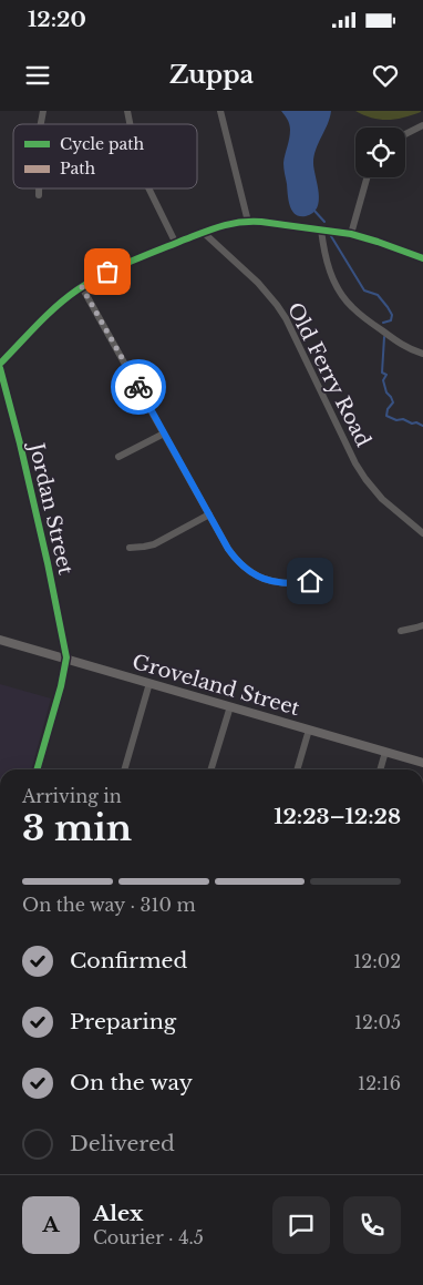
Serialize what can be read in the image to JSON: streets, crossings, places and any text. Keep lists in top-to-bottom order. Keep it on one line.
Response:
{"streets":{"main road":["Groveland Street"],"street":["Old Ferry Road","Jordan Street"]},"crossings":[["Jordan Street","Groveland Street"]],"legend":["Cycle path","Path"],"page":{"status":"12:20","header":"Zuppa","heading":["3 min","Arriving in","12:23–12:28"],"panel":["Alex","Courier · 4.5"],"bar":"On the way · 310 m","list":[["Confirmed","12:02"],["Preparing","12:05"],["On the way","12:16"],"Delivered"],"round":"A"}}
